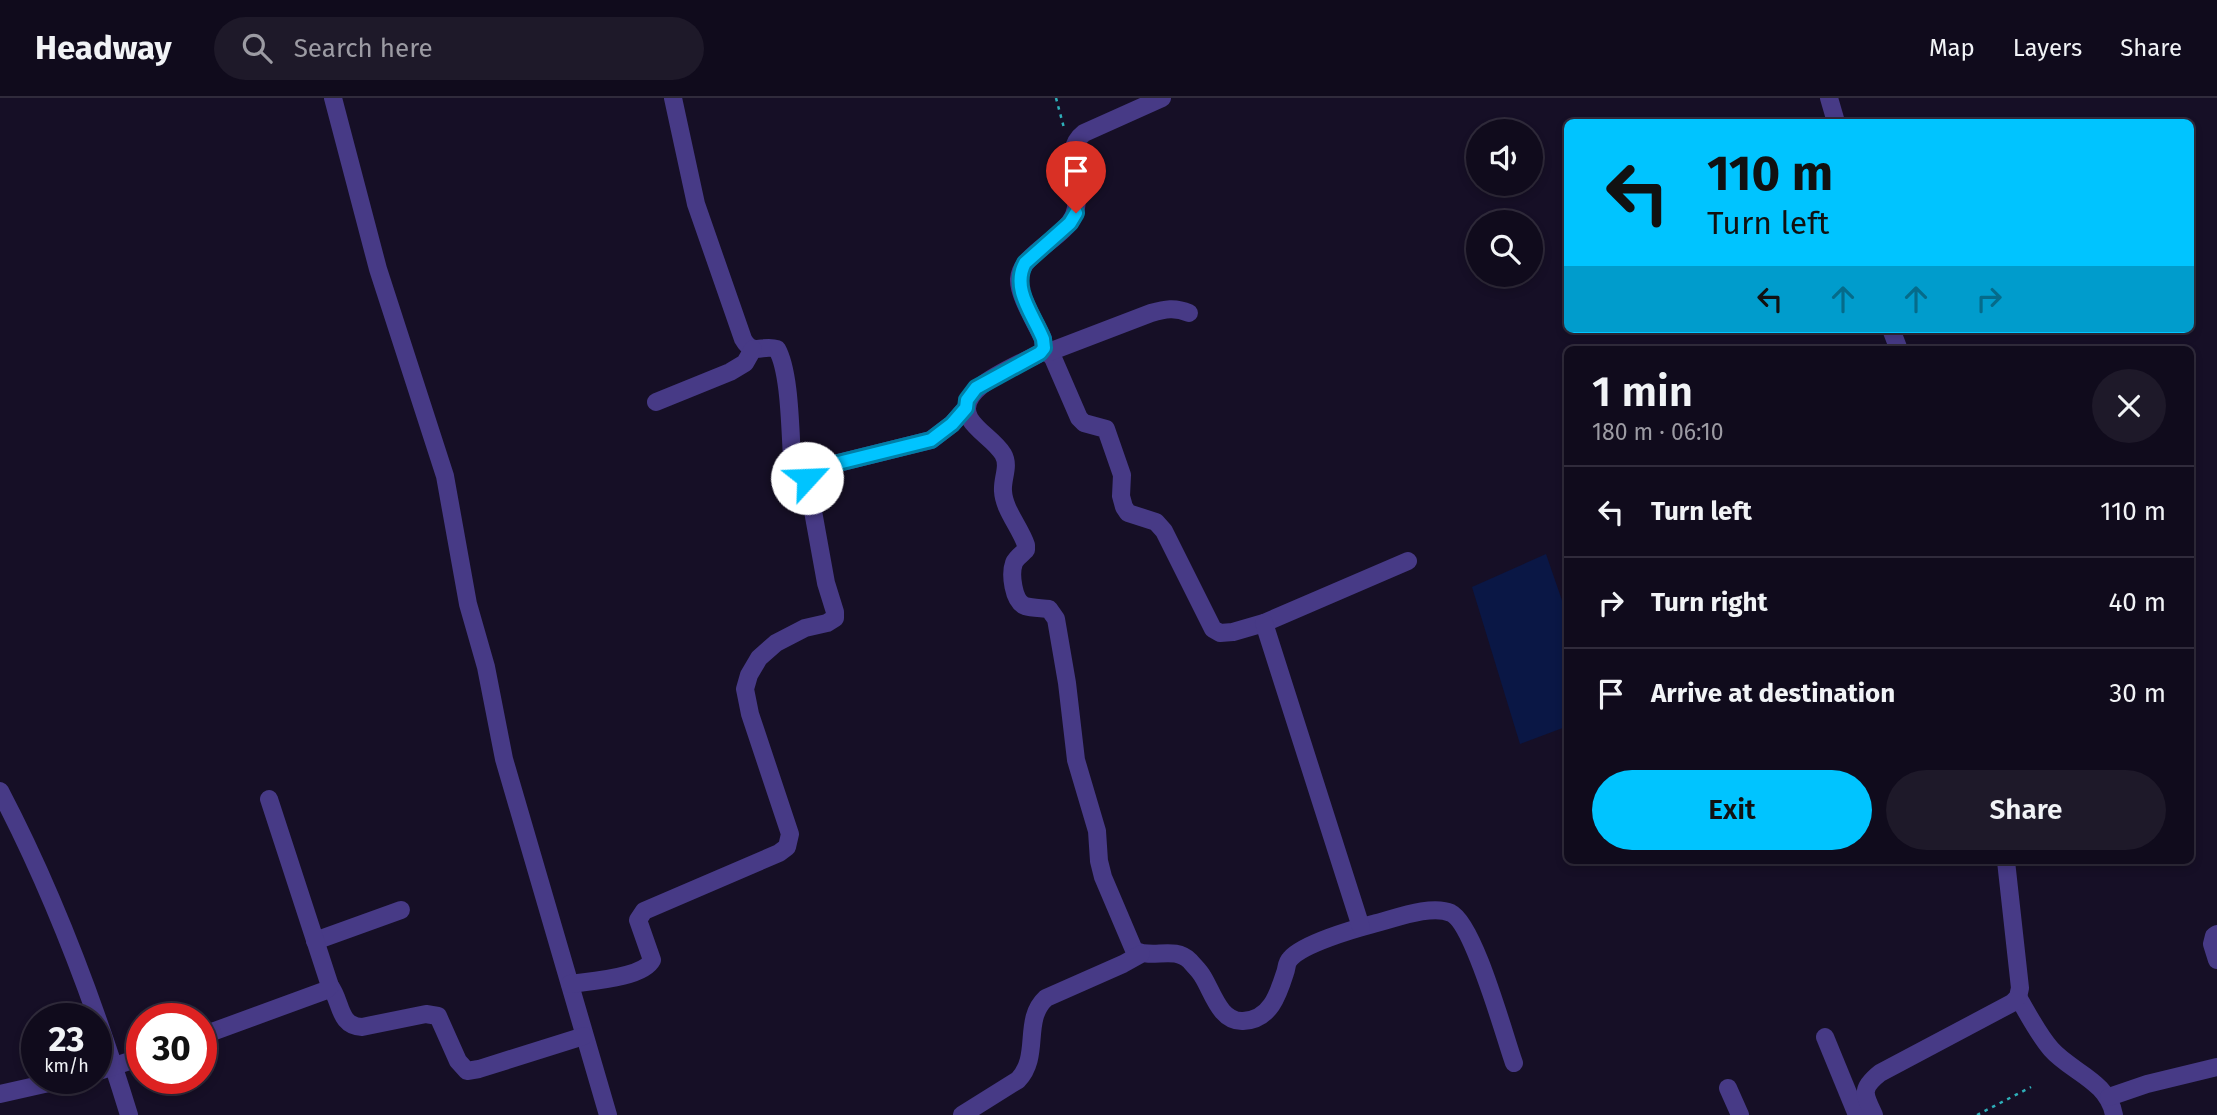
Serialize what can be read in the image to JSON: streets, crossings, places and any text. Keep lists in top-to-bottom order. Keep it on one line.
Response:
{"page":{"header":"Headway","search":"Search here","nav":["Map","Layers","Share"],"turn":["110 m","Turn left"],"heading":["1 min","180 m · 06:10"],"list":[{"name":"Turn left","value":"110 m"},{"name":"Turn right","value":"40 m"},{"name":"Arrive at destination","value":"30 m"}],"buttons":["Exit","Share"],"speed":"23 km/h","limit":"30"}}
